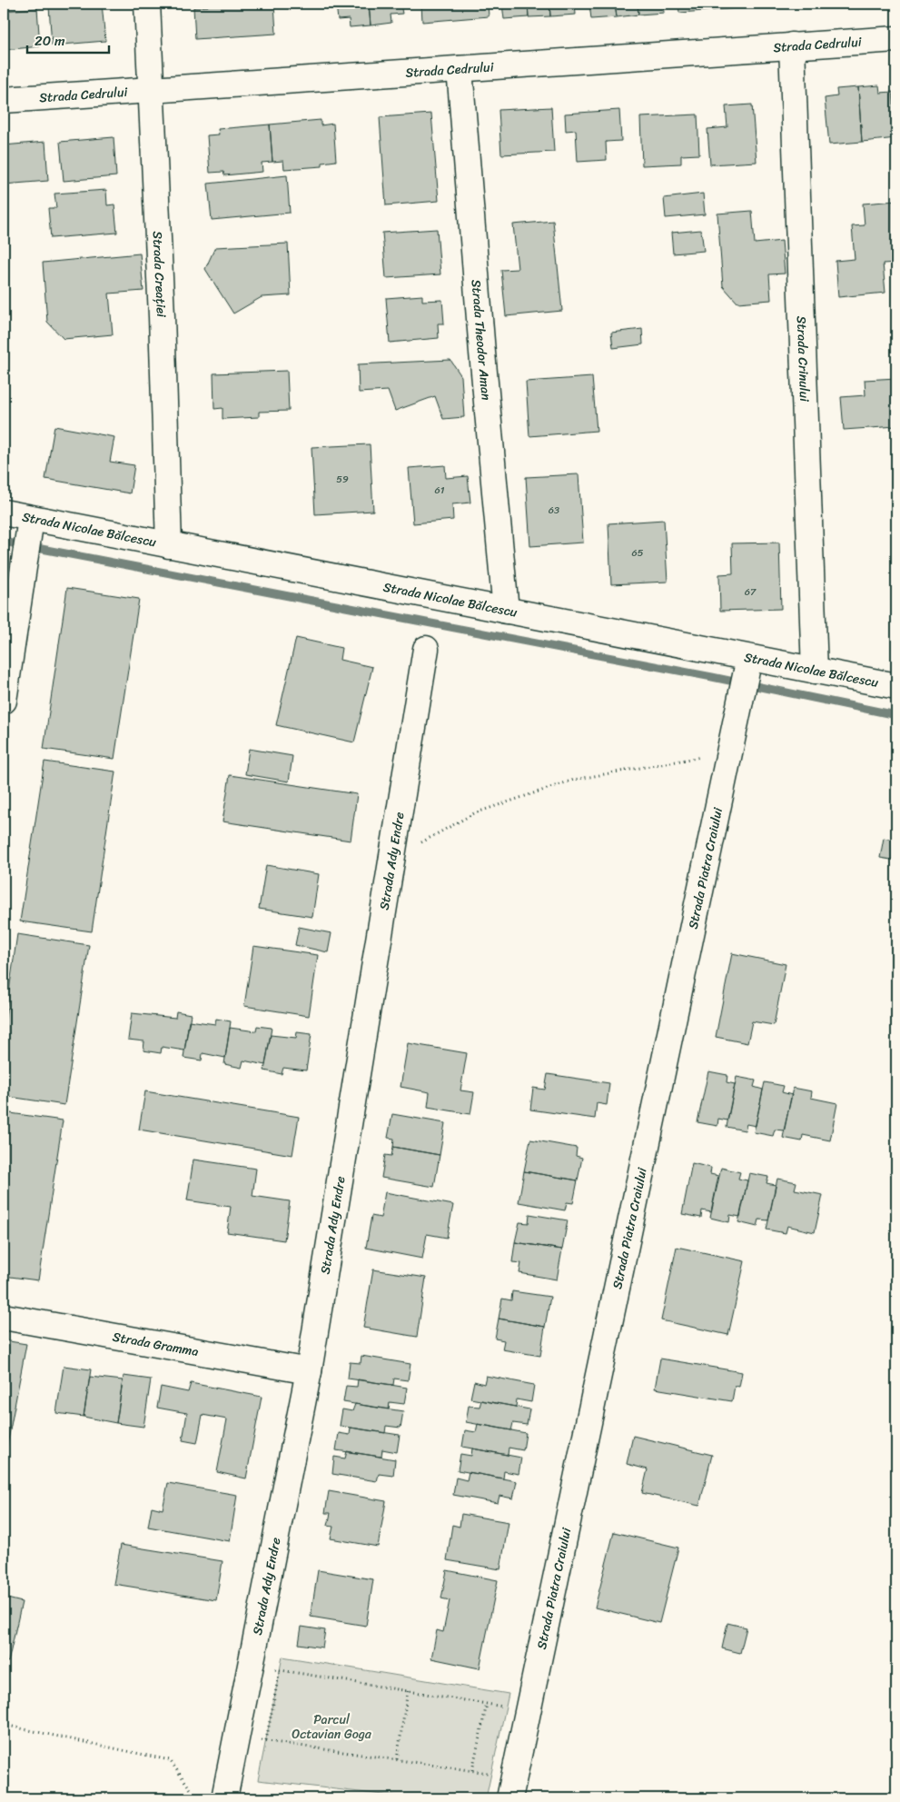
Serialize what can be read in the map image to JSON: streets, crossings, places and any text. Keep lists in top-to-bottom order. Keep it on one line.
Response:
{"streets":{"street":["Strada Cedrului","Strada Creației","Strada Theodor Aman","Strada Crinului","Strada Nicolae Bălcescu","Strada Ady Endre","Strada Piatra Craiului","Strada Gramma"]},"crossings":[["Strada Cedrului","Strada Creației"],["Strada Cedrului","Strada Theodor Aman"],["Strada Cedrului","Strada Crinului"],["Strada Creației","Strada Nicolae Bălcescu"],["Strada Theodor Aman","Strada Nicolae Bălcescu"],["Strada Crinului","Strada Nicolae Bălcescu"],["Strada Nicolae Bălcescu","Strada Piatra Craiului"],["Strada Ady Endre","Strada Gramma"]],"parks":["Parcul Octavian Goga"],"house_numbers":["59","61","63","65","67"],"scale_bar":"20 m"}
